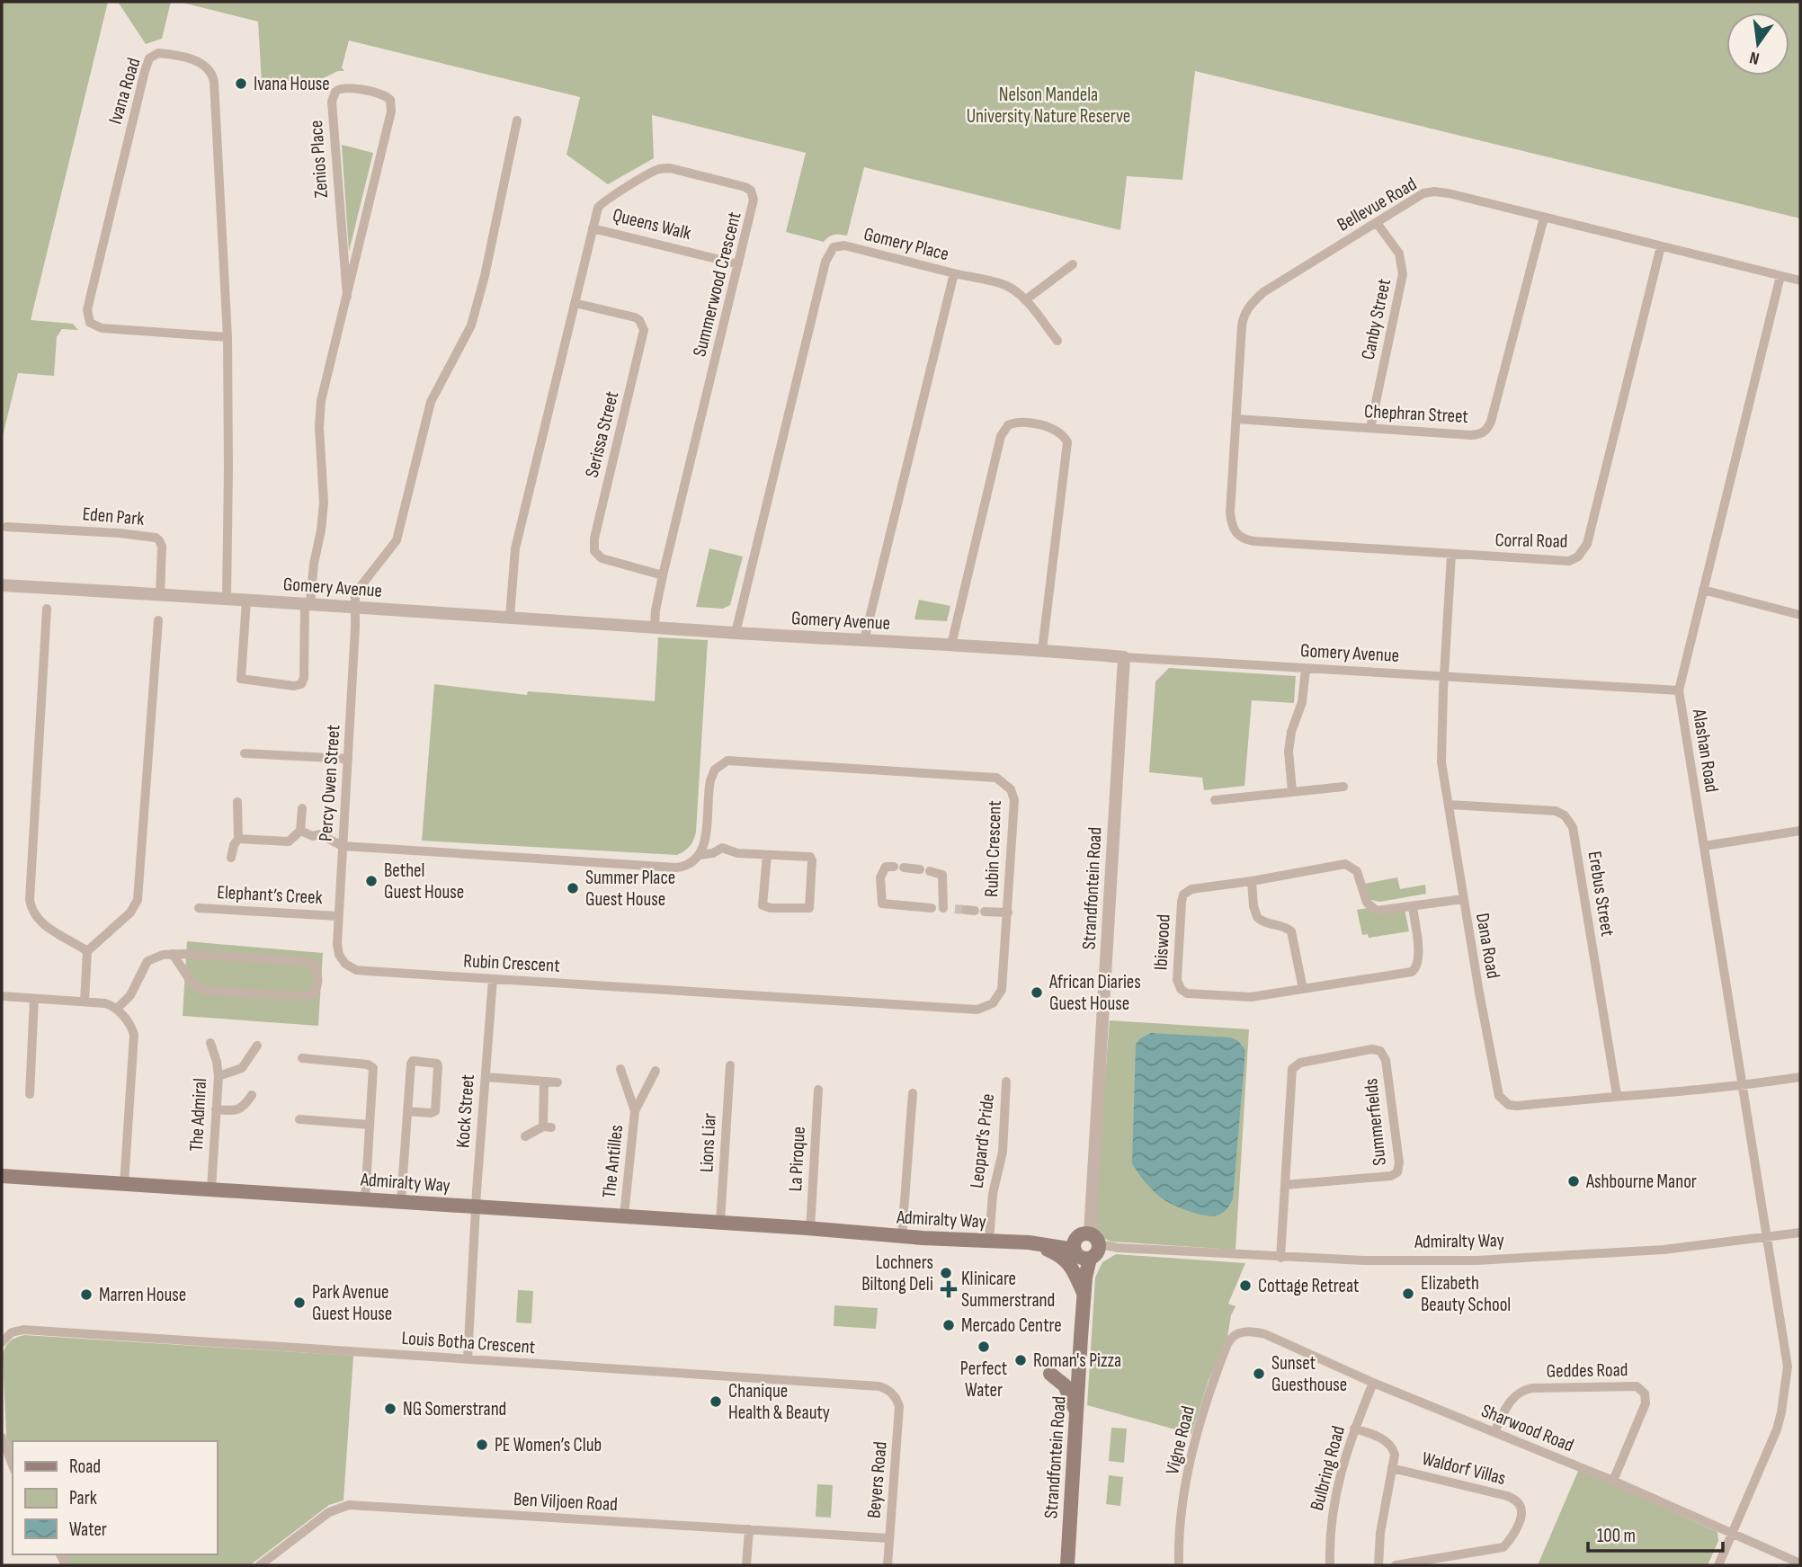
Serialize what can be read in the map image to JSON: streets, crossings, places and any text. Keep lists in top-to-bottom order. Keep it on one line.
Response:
{"streets":{"main road":["Strandfontein Road","Admiralty Way"],"street":["Ivana Road","Zenios Place","Bellevue Road","Queens Walk","Gomery Place","Summerwood Crescent","Canby Street","Chephran Street","Serissa Street","Eden Park","Corral Road","Gomery Avenue","Alashan Road","Percy Owen Street","Rubin Crescent","Erebus Street","Elephant’s Creek","Ibiswood","Dana Road","Kock Street","The Admiral","Summerfields","Leopard’s Pride","Lions Liar","La Piroque","The Antilles","Louis Botha Crescent","Geddes Road","Sharwood Road","Vigne Road","Bulbring Road","Waldorf Villas","Beyers Road","Ben Viljoen Road"]},"crossings":[["Ivana Road","Gomery Avenue"],["Zenios Place","Gomery Avenue"],["Bellevue Road","Canby Street"],["Bellevue Road","Chephran Street"],["Bellevue Road","Corral Road"],["Bellevue Road","Alashan Road"],["Queens Walk","Summerwood Crescent"],["Gomery Place","Gomery Avenue"],["Summerwood Crescent","Serissa Street"],["Summerwood Crescent","Gomery Avenue"],["Canby Street","Chephran Street"],["Eden Park","Gomery Avenue"],["Corral Road","Dana Road"],["Gomery Avenue","Alashan Road"],["Gomery Avenue","Percy Owen Street"],["Gomery Avenue","Strandfontein Road"],["Gomery Avenue","Dana Road"],["Alashan Road","Dana Road"],["Alashan Road","Admiralty Way"],["Alashan Road","Sharwood Road"],["Percy Owen Street","Rubin Crescent"],["Percy Owen Street","Elephant’s Creek"],["Rubin Crescent","Kock Street"],["Strandfontein Road","Admiralty Way"],["Erebus Street","Dana Road"],["Ibiswood","Dana Road"],["Kock Street","Admiralty Way"],["Kock Street","Louis Botha Crescent"],["The Admiral","Admiralty Way"],["Summerfields","Admiralty Way"],["Leopard’s Pride","Admiralty Way"],["Lions Liar","Admiralty Way"],["La Piroque","Admiralty Way"],["The Antilles","Admiralty Way"],["Louis Botha Crescent","Beyers Road"],["Geddes Road","Sharwood Road"],["Sharwood Road","Vigne Road"],["Sharwood Road","Bulbring Road"],["Bulbring Road","Waldorf Villas"],["Beyers Road","Ben Viljoen Road"]],"parks":["Nelson Mandela University Nature Reserve"],"places":{"other":["Ivana House","Bethel Guest House","Summer Place Guest House","African Diaries Guest House","Ashbourne Manor","Lochners Biltong Deli","Cottage Retreat","Elizabeth Beauty School","Marren House","Park Avenue Guest House","Mercado Centre","Perfect Water","Roman's Pizza","Sunset Guesthouse","Chanique Health & Beauty","NG Somerstrand","PE Women’s Club"],"health":["Klinicare Summerstrand"]},"legend":["Road","Park","Water"],"scale_bar":"100 m","north":"bottom"}
